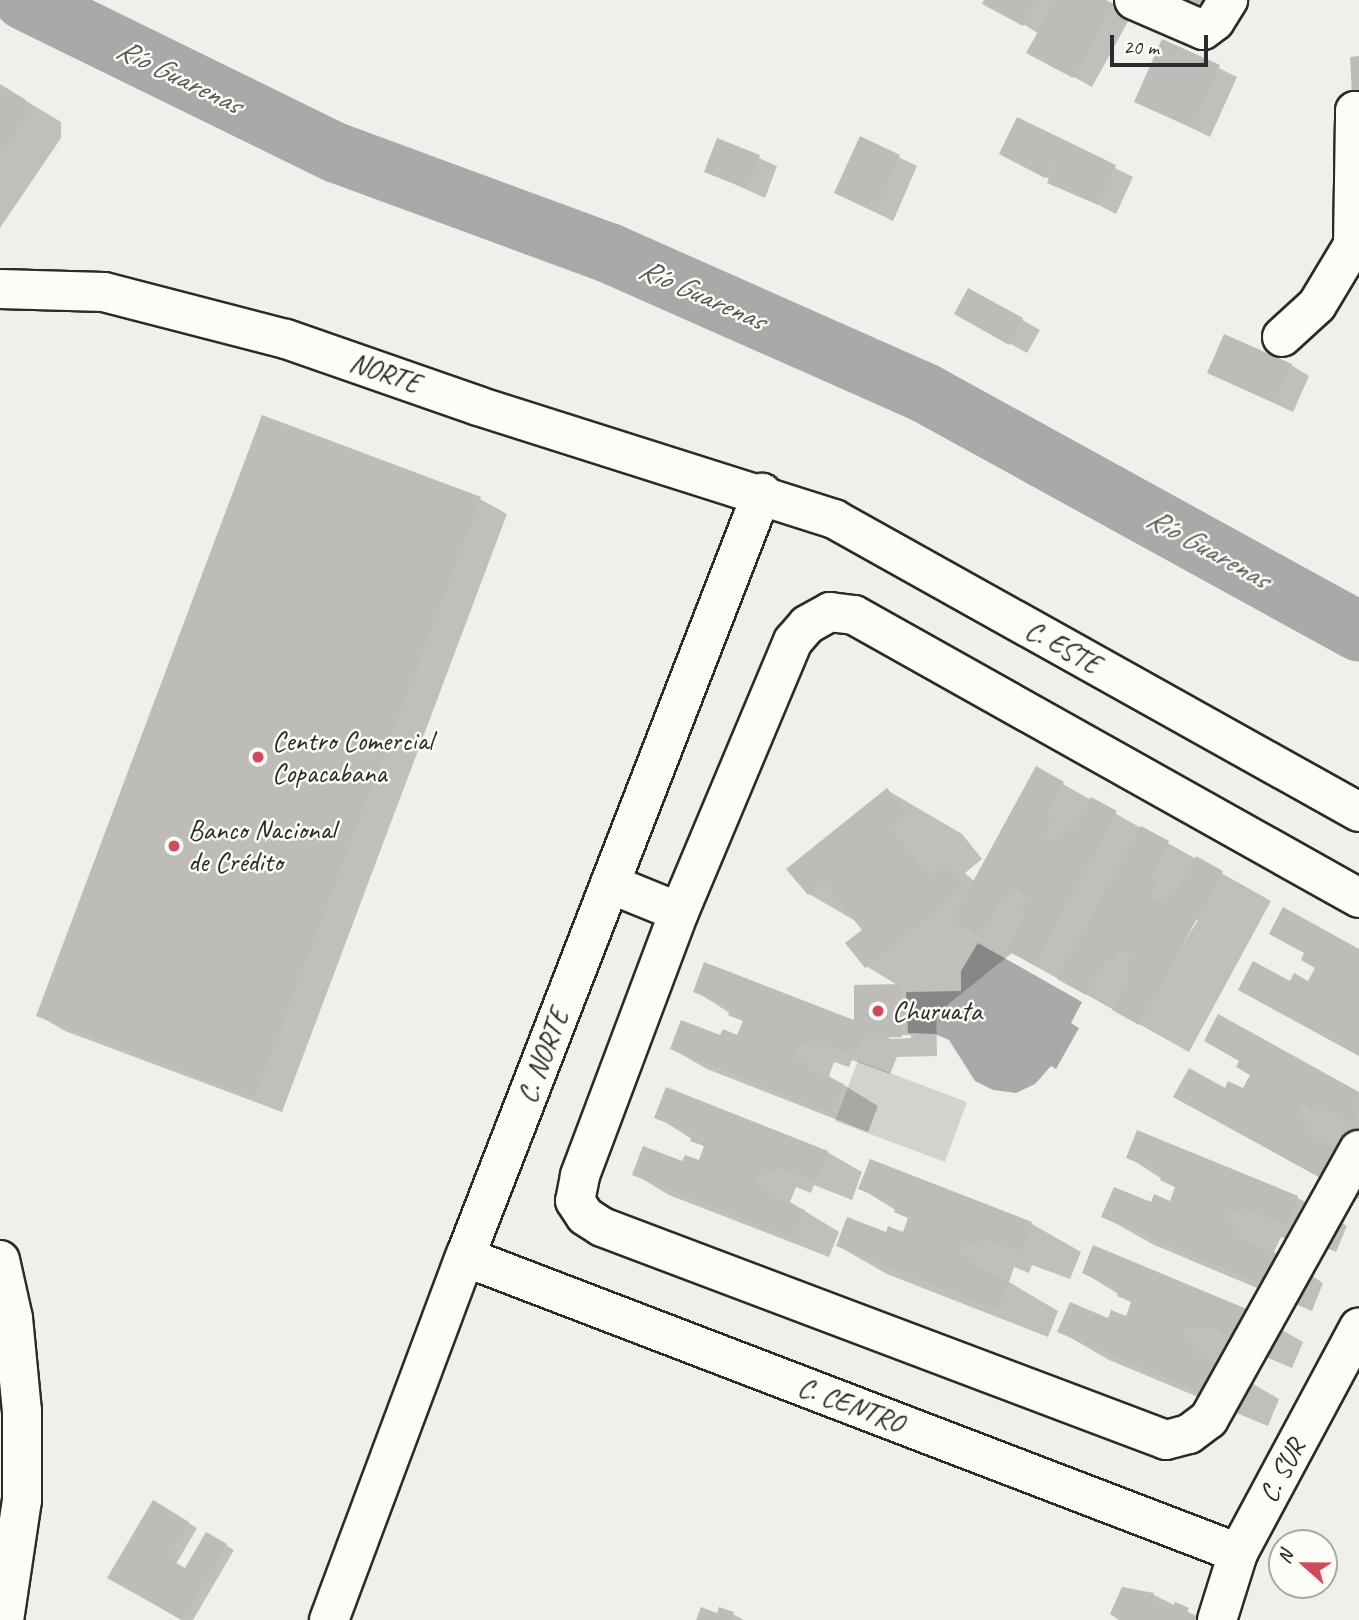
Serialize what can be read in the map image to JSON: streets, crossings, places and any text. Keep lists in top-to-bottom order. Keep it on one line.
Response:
{"streets":{"street":["NORTE","C. ESTE","C. NORTE","C. CENTRO","C. SUR"]},"crossings":[["NORTE","C. ESTE"],["NORTE","C. NORTE"],["C. ESTE","C. NORTE"],["C. NORTE","C. CENTRO"],["C. CENTRO","C. SUR"]],"water":["Río Guarenas"],"places":["Centro Comercial Copacabana","Banco Nacional de Crédito","Churuata"],"scale_bar":"20 m","north":"left"}
